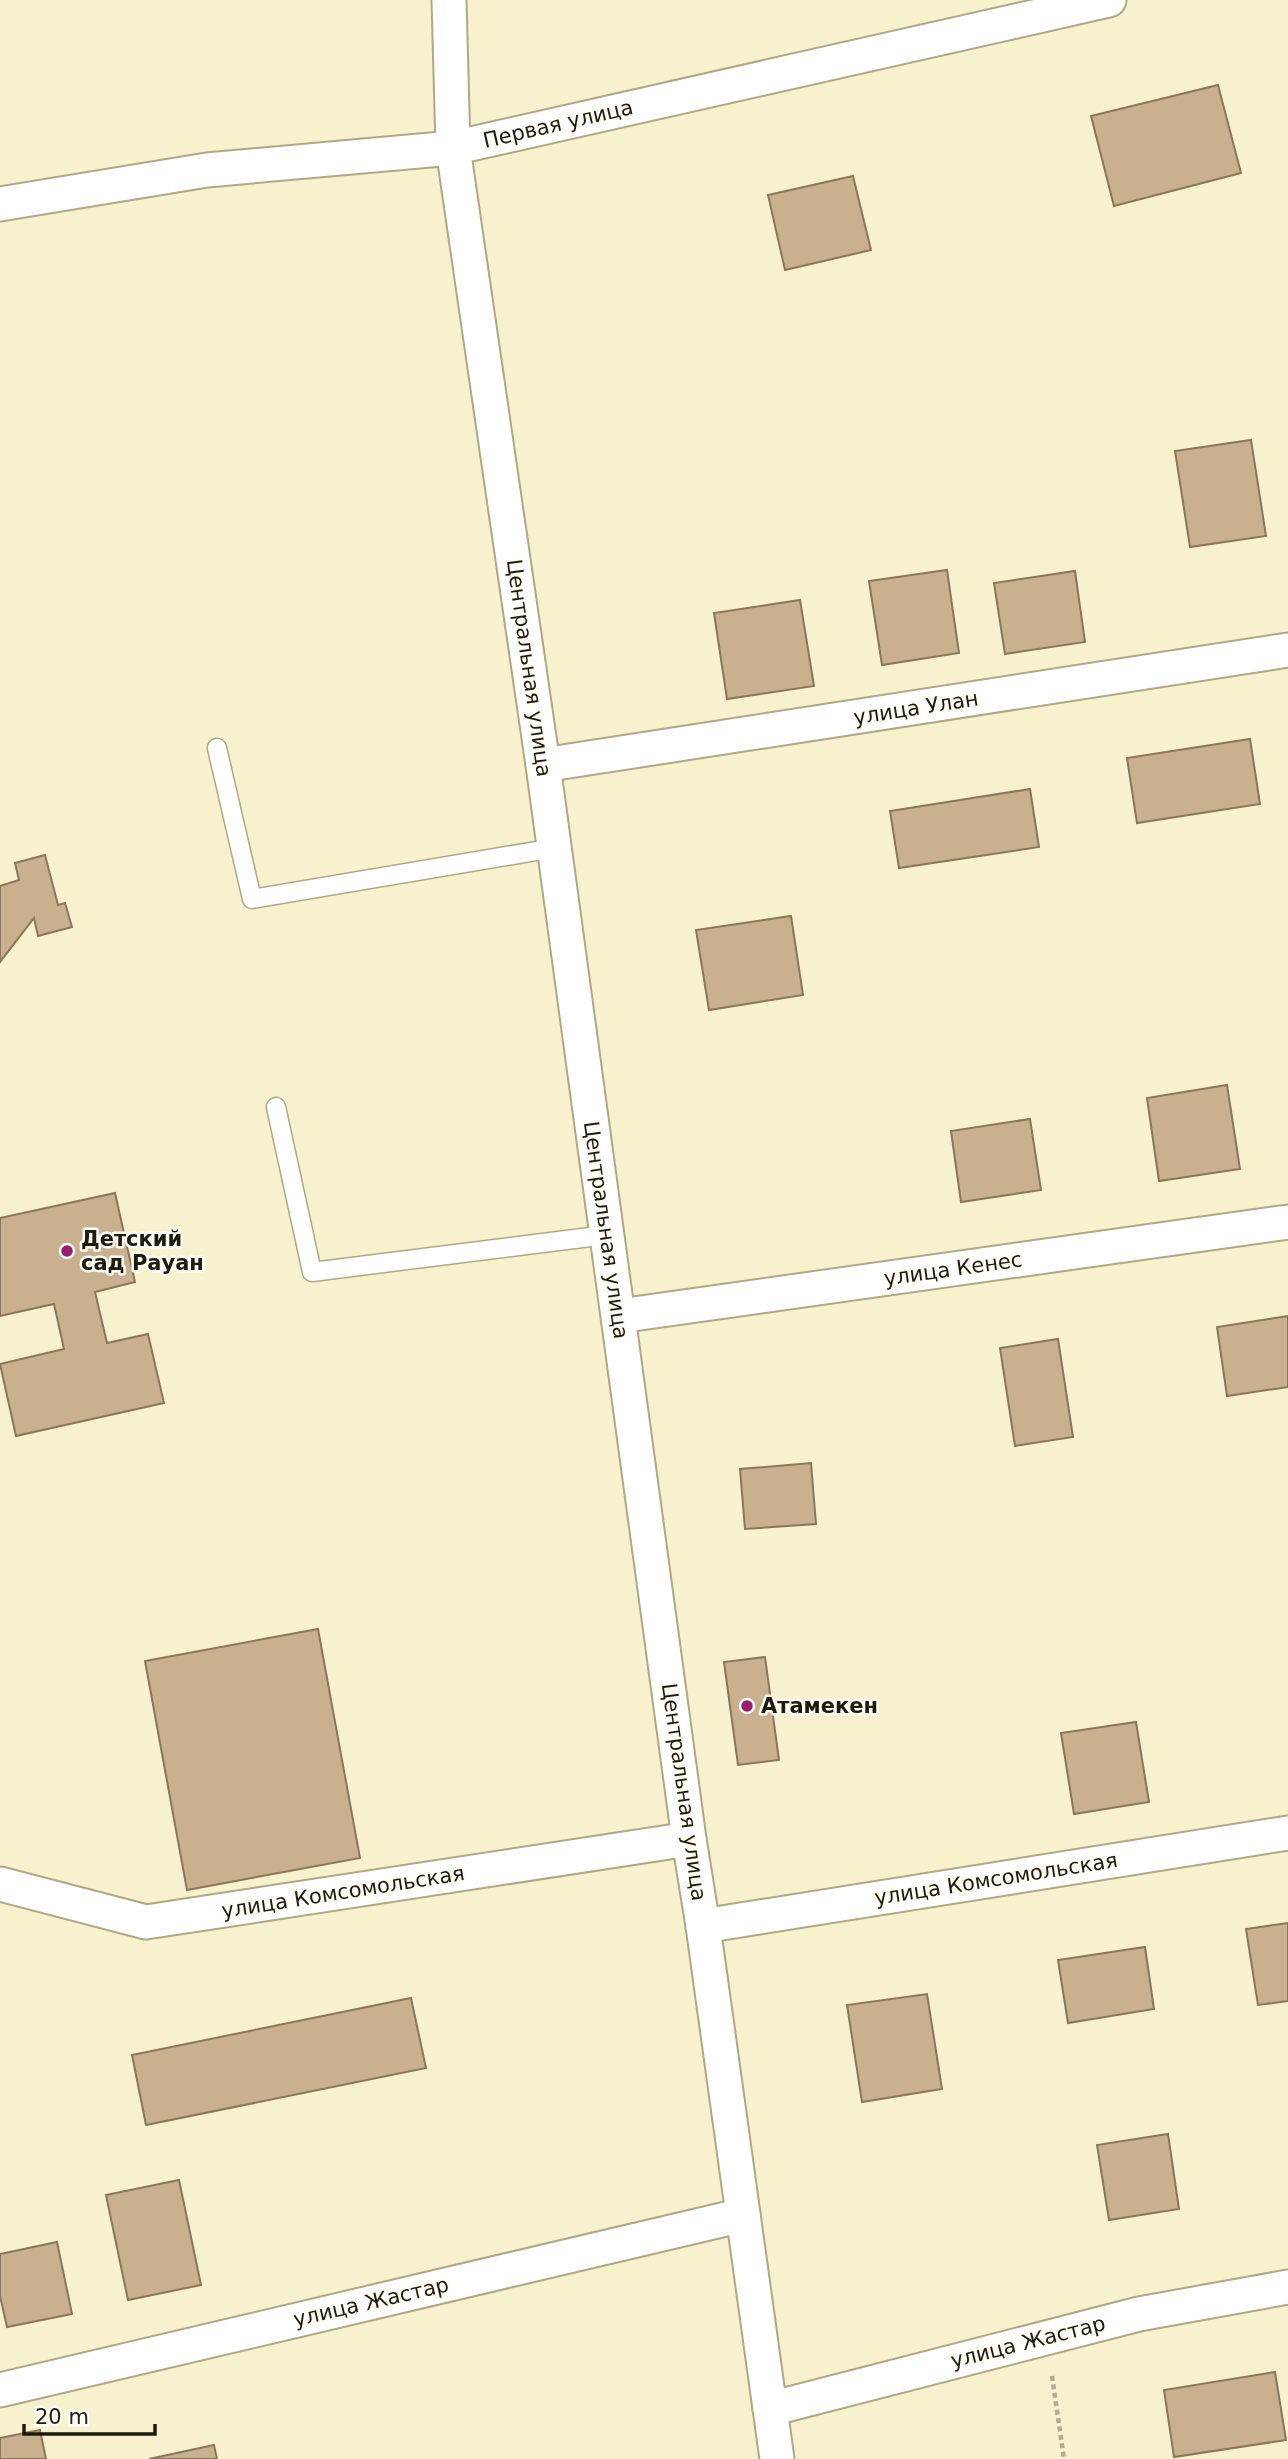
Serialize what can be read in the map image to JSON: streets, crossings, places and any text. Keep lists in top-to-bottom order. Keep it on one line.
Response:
{"streets":{"street":["Первая улица","Центральная улица","улица Улан","улица Кенес","улица Комсомольская","улица Жастар"]},"crossings":[["Первая улица","Центральная улица"],["Центральная улица","улица Улан"],["Центральная улица","улица Кенес"],["Центральная улица","улица Комсомольская"],["Центральная улица","улица Жастар"]],"places":["Детский сад Рауан","Атамекен"],"scale_bar":"20 m"}
